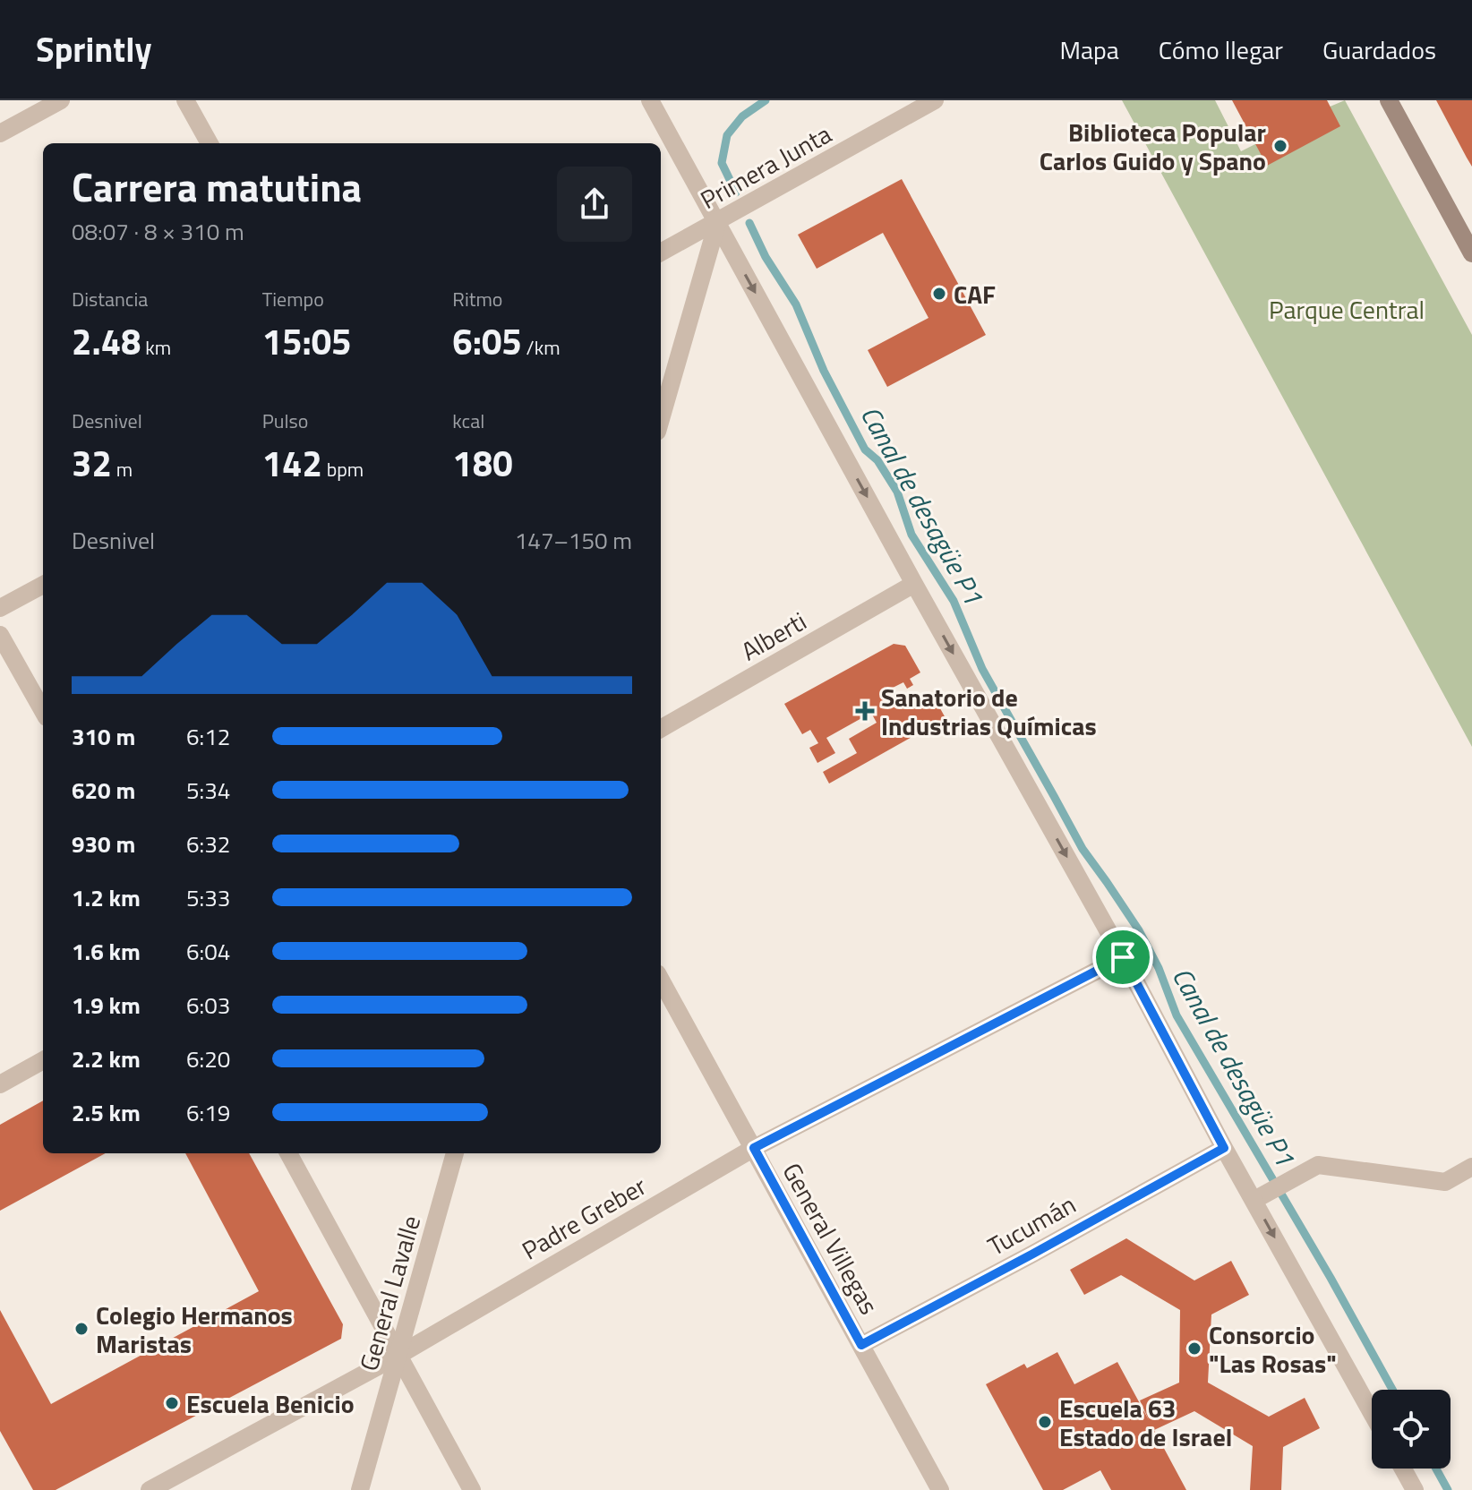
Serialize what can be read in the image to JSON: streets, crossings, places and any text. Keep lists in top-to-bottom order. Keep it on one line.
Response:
{"streets":{"street":["Primera Junta","Alberti","Padre Greber","Tucumán","General Villegas","General Lavalle"]},"crossings":[["Padre Greber","General Villegas"],["Padre Greber","General Lavalle"],["Tucumán","General Villegas"]],"water":["Canal de desagüe P1"],"parks":["Parque Central"],"places":{"other":["Biblioteca Popular Carlos Guido y Spano","CAF","Colegio Hermanos Maristas","Consorcio \"Las Rosas\"","Escuela Benicio","Escuela 63 Estado de Israel"],"health":["Sanatorio de Industrias Químicas"]},"page":{"header":"Sprintly","nav":["Mapa","Cómo llegar","Guardados"],"heading":["Carrera matutina","08:07 · 8 × 310 m"],"stats":[["Distancia","2.48 km"],["Tiempo","15:05"],["Ritmo","6:05 /km"],["Desnivel","32 m"],["Pulso","142 bpm"],["kcal","180"]],"chart":["Desnivel","147–150 m"],"list":[{"name":"310 m","note":"6:12"},{"name":"620 m","note":"5:34"},{"name":"930 m","note":"6:32"},{"name":"1.2 km","note":"5:33"},{"name":"1.6 km","note":"6:04"},{"name":"1.9 km","note":"6:03"},{"name":"2.2 km","note":"6:20"},{"name":"2.5 km","note":"6:19"}]}}
